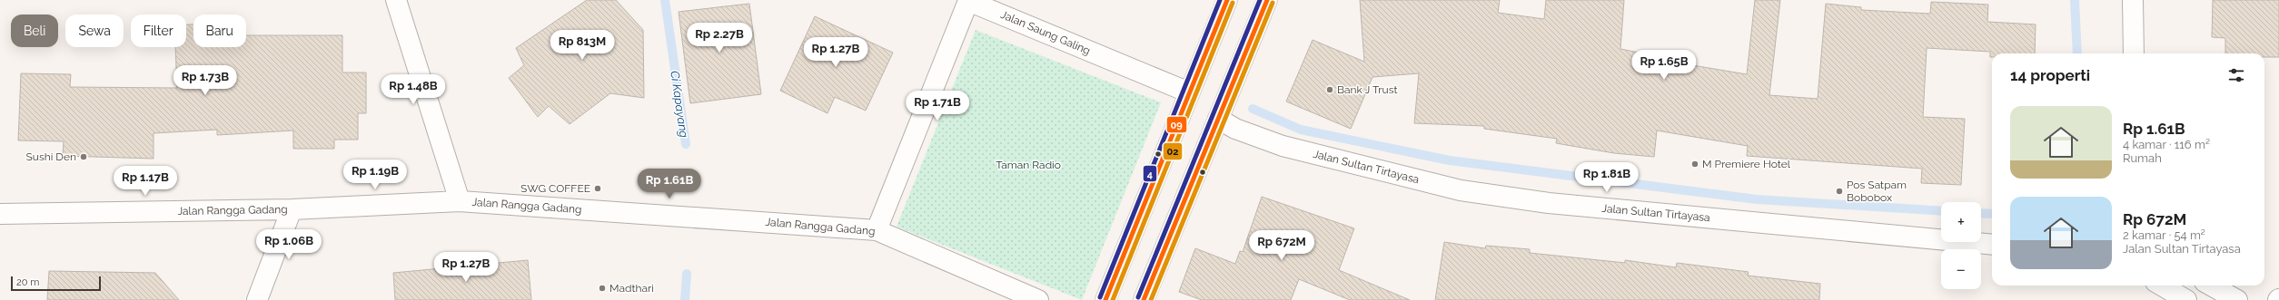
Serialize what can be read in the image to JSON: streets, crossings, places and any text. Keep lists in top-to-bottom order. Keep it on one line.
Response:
{"streets":{"street":["Jalan Saung Galing","Jalan Sultan Tirtayasa","Jalan Rangga Gadang"]},"crossings":[["Jalan Saung Galing","Jalan Rangga Gadang"]],"water":["Ci Kapayang"],"parks":["Taman Radio"],"places":["Bank J Trust","Sushi Den","M Premiere Hotel","SWG COFFEE","Pos Satpam Bobobox","Madthari"],"lines":["transit line 09","transit line 4","transit line 02"],"scale_bar":"20 m","page":{"chip":["Beli","Sewa","Filter","Baru"],"price":["Rp 2.27B","Rp 813M","Rp 1.27B","Rp 1.65B","Rp 1.73B","Rp 1.48B","Rp 1.71B","Rp 1.19B","Rp 1.81B","Rp 1.17B","Rp 1.61B","Rp 1.06B","Rp 672M","Rp 1.27B"],"heading":"14 properti","list":[{"name":"Rp 1.61B","note":"4 kamar · 116 m² · Rumah"},{"name":"Rp 672M","note":"2 kamar · 54 m² · Jalan Sultan Tirtayasa"}],"map_buttons":["+","−"],"scale":"20 m"}}
